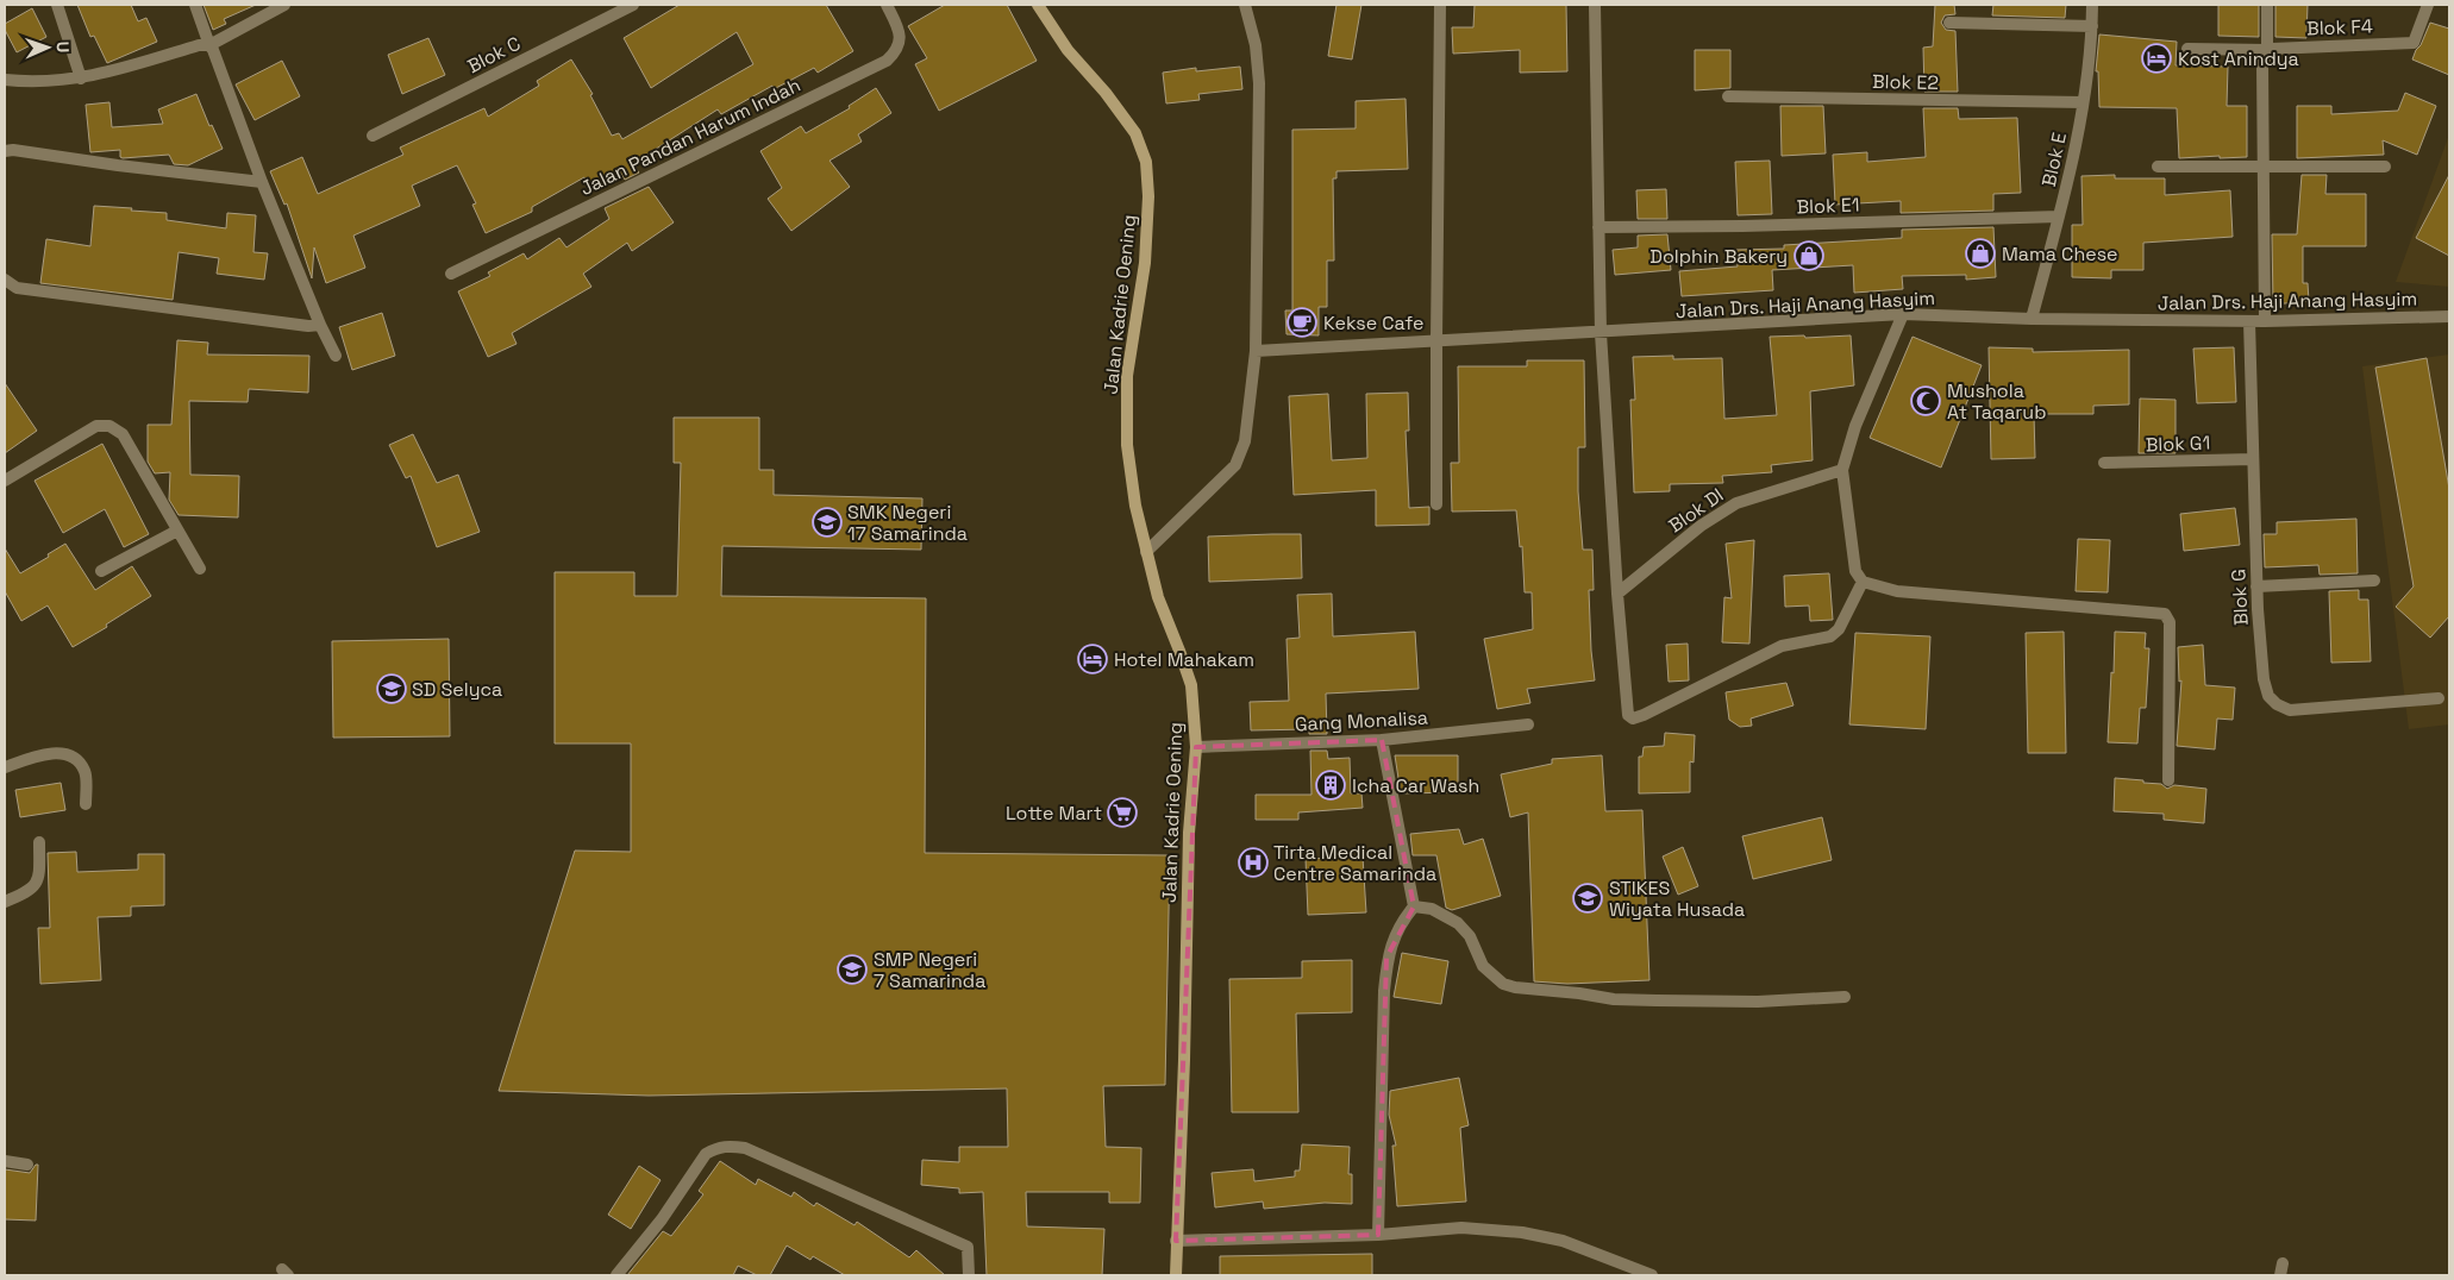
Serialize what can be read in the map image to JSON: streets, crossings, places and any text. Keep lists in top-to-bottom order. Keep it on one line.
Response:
{"streets":{"main road":["Jalan Kadrie Oening"],"street":["Blok F4","Blok C","Blok E2","Jalan Pandan Harum Indah","Blok E","Blok E1","Jalan Drs. Haji Anang Hasyim","Blok G1","Blok DI","Blok G","Gang Monalisa"]},"crossings":[["Blok E2","Blok E"],["Blok E","Blok E1"],["Blok E","Jalan Drs. Haji Anang Hasyim"],["Jalan Drs. Haji Anang Hasyim","Blok G"],["Jalan Kadrie Oening","Gang Monalisa"],["Blok G1","Blok G"]],"places":{"hotel":["Kost Anindya","Hotel Mahakam"],"shop":["Mama Chese","Dolphin Bakery"],"cafe":["Kekse Cafe"],"mosque":["Mushola At Taqarub"],"school or university":["SMK Negeri 17 Samarinda","SD Selyca","STIKES Wiyata Husada","SMP Negeri 7 Samarinda"],"building":["Icha Car Wash"],"supermarket":["Lotte Mart"],"hospital":["Tirta Medical Centre Samarinda"]},"north":"right"}
